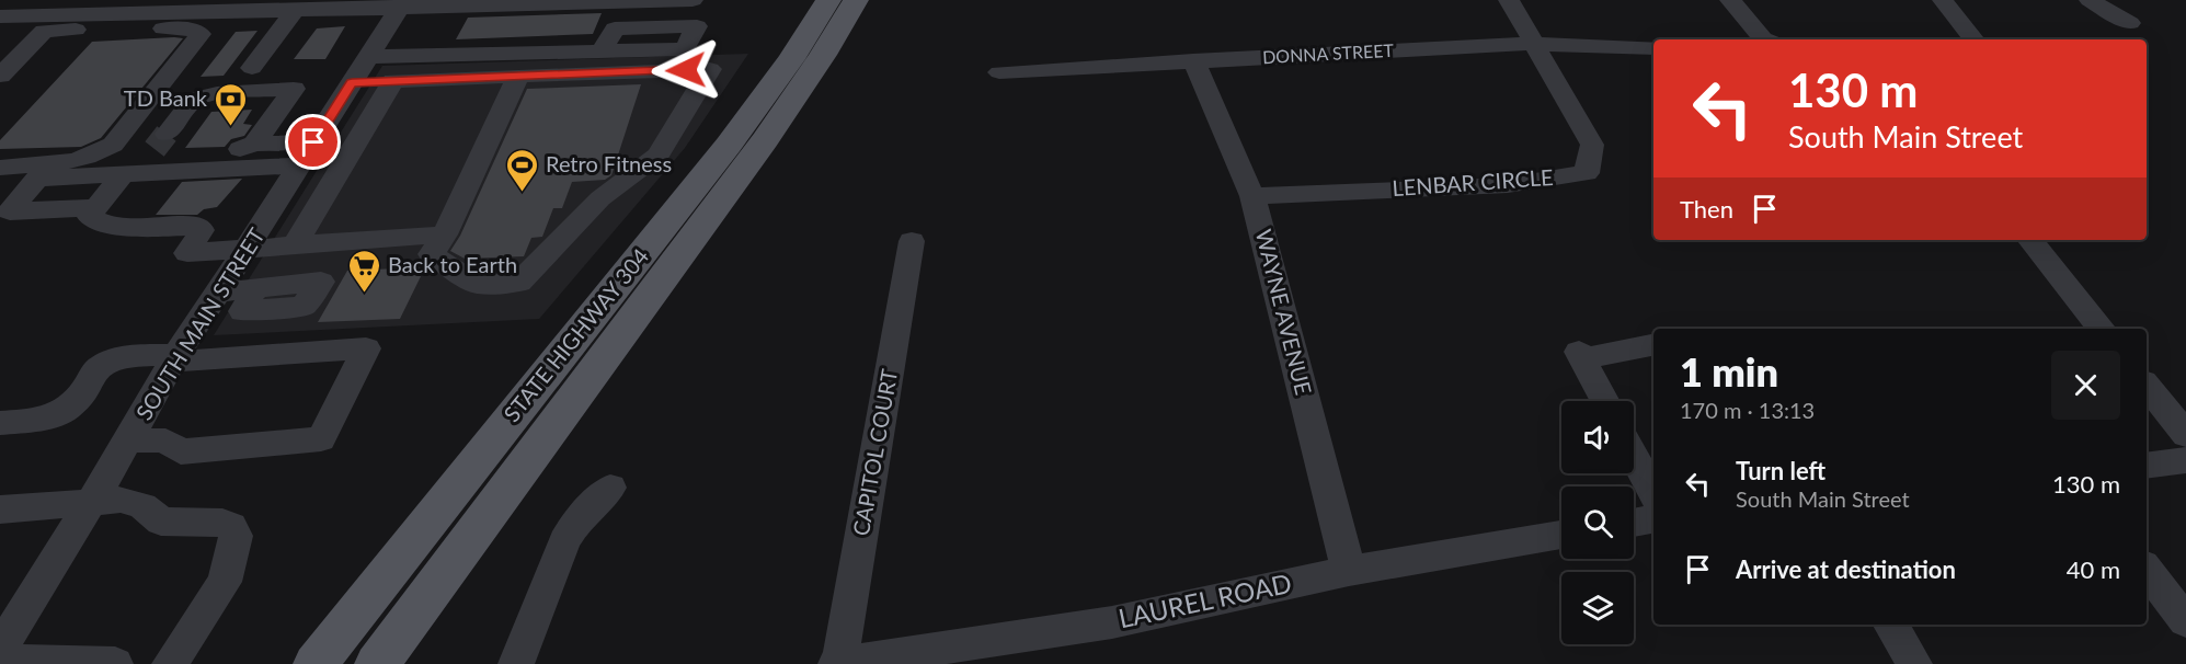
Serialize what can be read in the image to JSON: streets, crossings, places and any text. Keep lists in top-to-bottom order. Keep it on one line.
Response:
{"streets":{"main road":["STATE HIGHWAY 304"],"street":["DONNA STREET","LENBAR CIRCLE","WAYNE AVENUE","SOUTH MAIN STREET","CAPITOL COURT","LAUREL ROAD"]},"crossings":[["DONNA STREET","LENBAR CIRCLE"],["DONNA STREET","WAYNE AVENUE"],["LENBAR CIRCLE","WAYNE AVENUE"],["WAYNE AVENUE","LAUREL ROAD"],["CAPITOL COURT","LAUREL ROAD"]],"places":{"bank":["TD Bank"],"sports":["Retro Fitness"],"supermarket":["Back to Earth"]},"page":{"turn":["130 m","South Main Street"],"then":"Then","heading":["1 min","170 m · 13:13"],"list":[{"name":"Turn left","note":"South Main Street","value":"130 m"},{"name":"Arrive at destination","value":"40 m"}]}}
